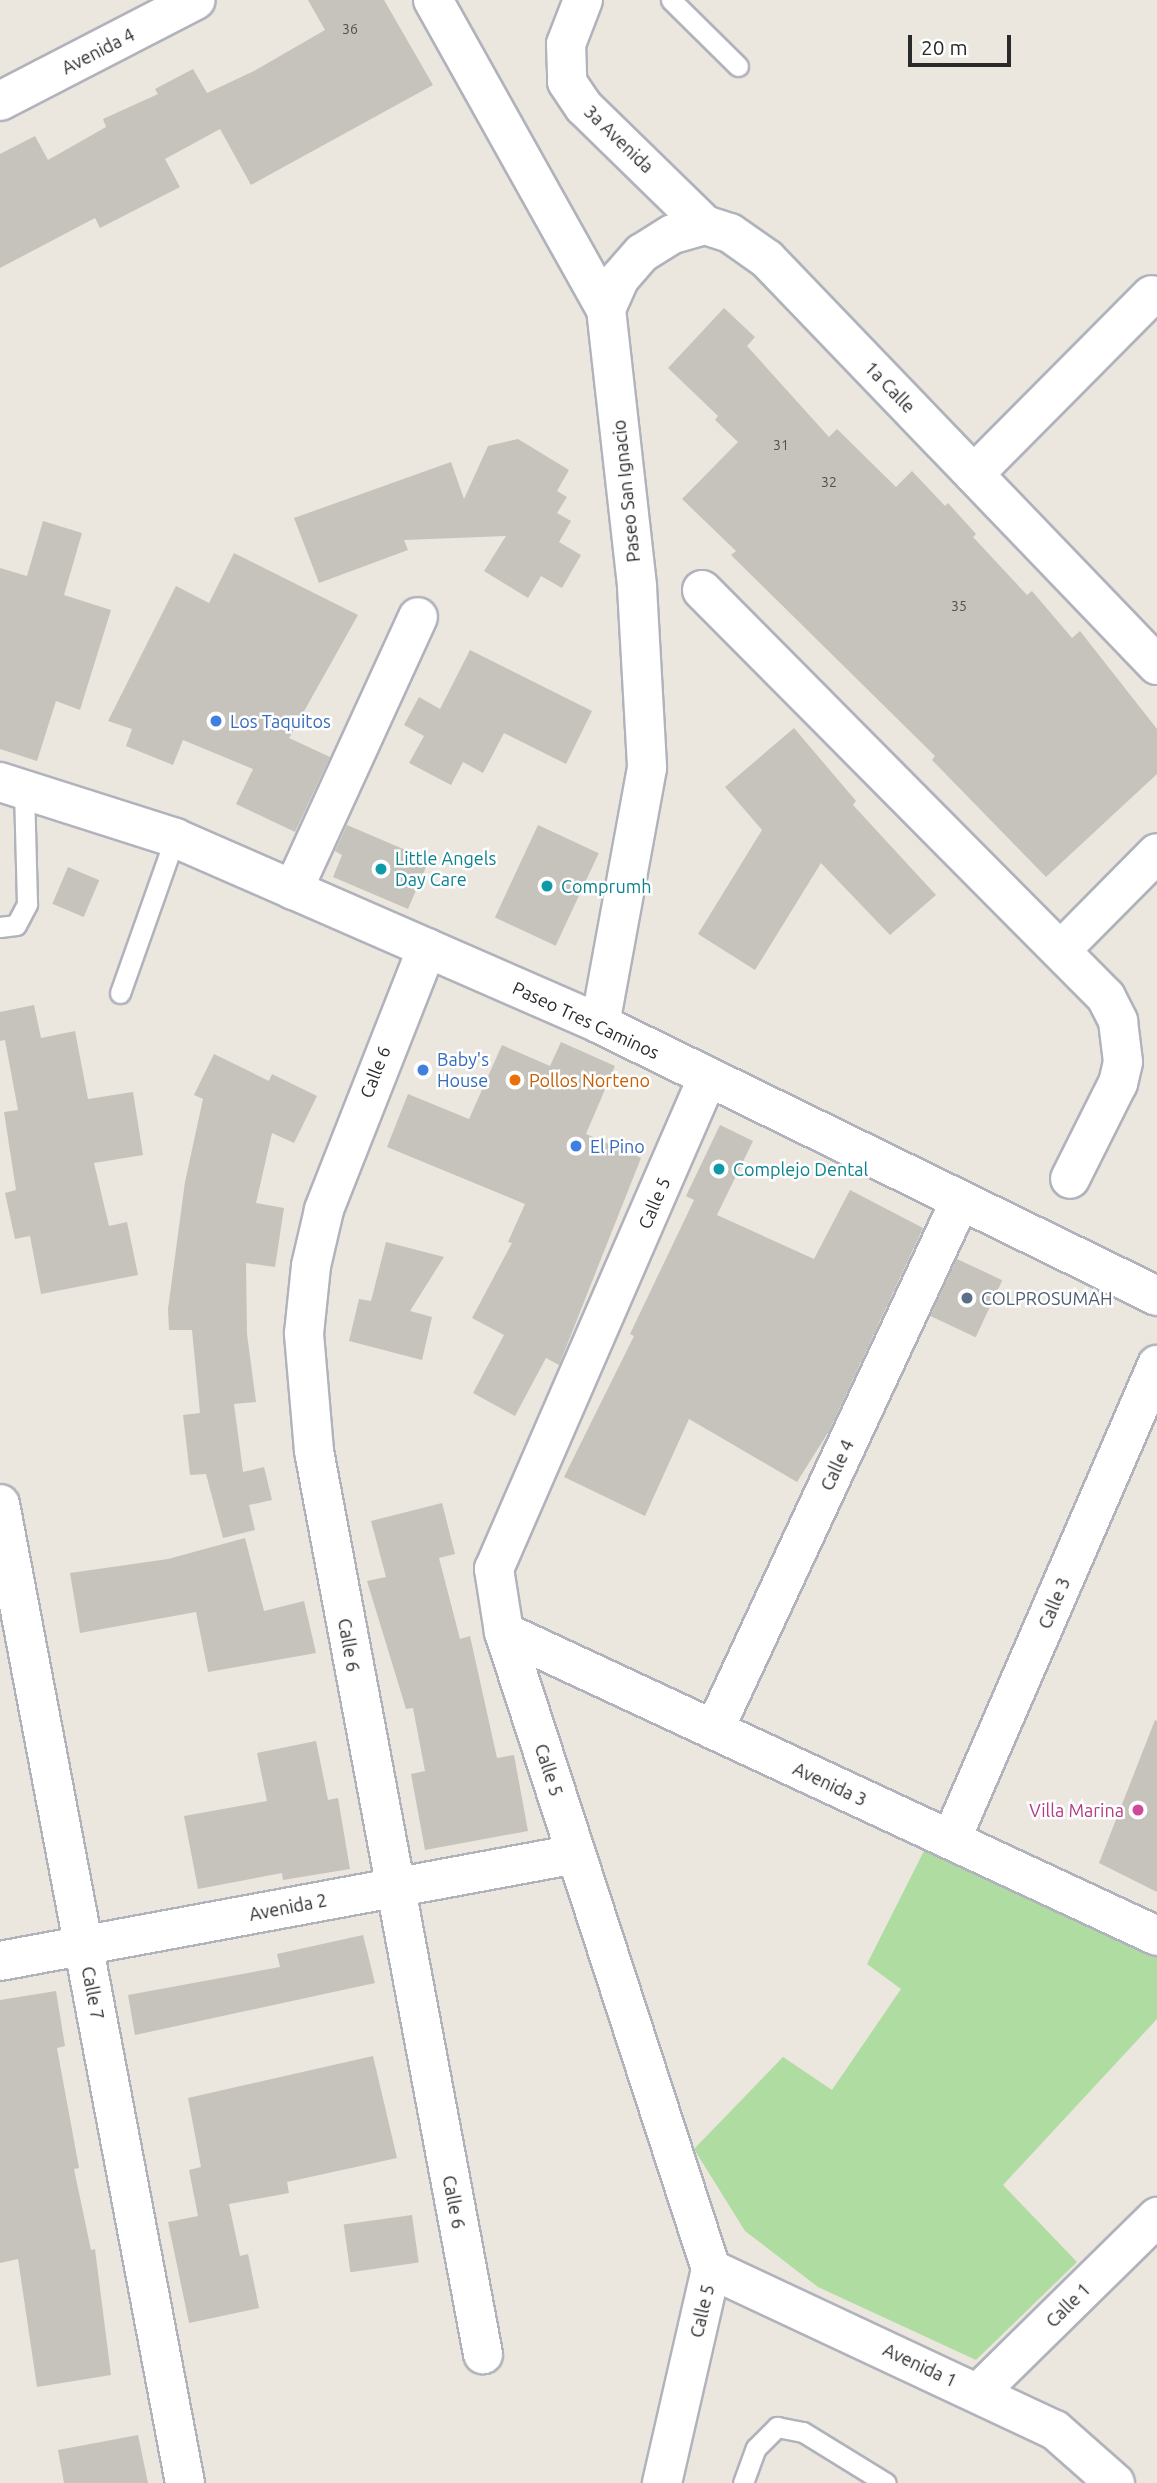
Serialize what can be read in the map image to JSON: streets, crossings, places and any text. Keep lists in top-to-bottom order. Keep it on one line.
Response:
{"streets":{"street":["Avenida 4","3a Avenida","1a Calle","Paseo San Ignacio","Paseo Tres Caminos","Calle 6","Calle 5","Calle 4","Calle 3","Avenida 3","Avenida 2","Calle 7","Calle 1","Avenida 1"]},"crossings":[["3a Avenida","1a Calle"],["Paseo San Ignacio","Paseo Tres Caminos"],["Paseo Tres Caminos","Calle 6"],["Paseo Tres Caminos","Calle 5"],["Paseo Tres Caminos","Calle 4"],["Calle 6","Avenida 2"],["Calle 5","Avenida 3"],["Calle 5","Avenida 2"],["Calle 5","Avenida 1"],["Calle 4","Avenida 3"],["Calle 3","Avenida 3"],["Avenida 2","Calle 7"],["Calle 1","Avenida 1"]],"places":["Los Taquitos","Little Angels Day Care","Comprumh","Baby's House","Pollos Norteno","El Pino","Complejo Dental","COLPROSUMAH","Villa Marina"],"house_numbers":["36","31","32","35"],"scale_bar":"20 m"}
